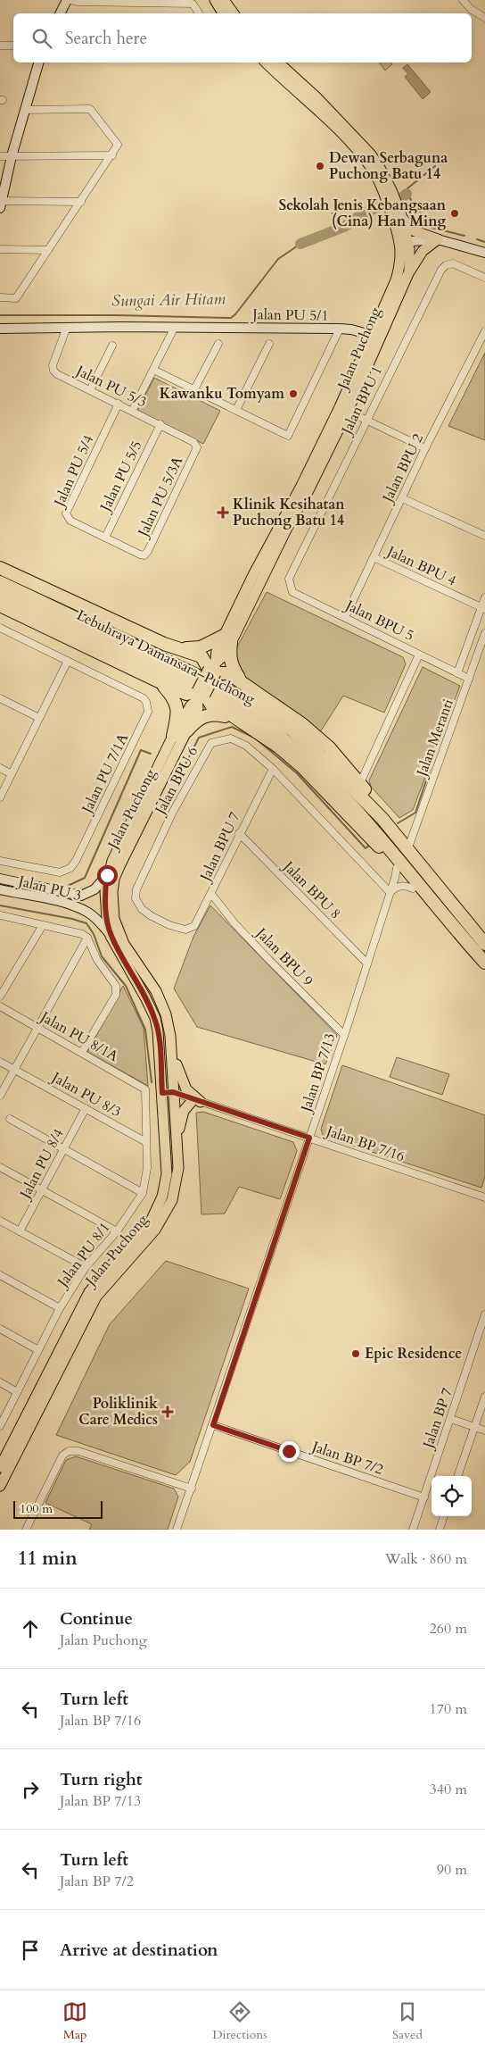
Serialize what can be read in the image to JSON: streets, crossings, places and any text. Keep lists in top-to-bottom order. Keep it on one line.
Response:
{"streets":{"highway":["Lebuhraya Damansara–Puchong"],"main road":["Jalan Puchong"],"street":["Jalan PU 5/1","Jalan PU 5/3","Jalan BPU 1","Jalan BPU 2","Jalan PU 5/4","Jalan PU 5/5","Jalan PU 5/3A","Jalan BPU 4","Jalan BPU 5","Jalan Meranti","Jalan PU 7/1A","Jalan BPU 6","Jalan BPU 7","Jalan PU 3","Jalan BPU 8","Jalan BPU 9","Jalan PU 8/1A","Jalan BP 7/13","Jalan PU 8/3","Jalan BP 7/16","Jalan PU 8/4","Jalan PU 8/1","Jalan BP 7","Jalan BP 7/2"]},"crossings":[["Jalan PU 5/1","Jalan Puchong"],["Jalan PU 5/1","Jalan PU 5/3"],["Jalan Puchong","Jalan PU 3"],["Jalan Puchong","Jalan BP 7/16"],["Jalan PU 5/3","Jalan PU 5/4"],["Jalan PU 5/3","Jalan PU 5/5"],["Jalan PU 5/3","Jalan PU 5/3A"],["Jalan BPU 1","Jalan BPU 5"],["Jalan BPU 2","Jalan BPU 4"],["Jalan BPU 2","Jalan BPU 5"],["Jalan PU 5/4","Jalan PU 5/5"],["Jalan PU 5/4","Jalan PU 5/3A"],["Jalan BPU 5","Jalan Meranti"],["Lebuhraya Damansara–Puchong","Jalan Meranti"],["Jalan BPU 6","Jalan BPU 7"],["Jalan BPU 6","Jalan BP 7/13"],["Jalan BPU 7","Jalan BPU 8"],["Jalan BPU 7","Jalan BPU 9"],["Jalan BPU 8","Jalan BP 7/13"],["Jalan BPU 9","Jalan BP 7/13"],["Jalan PU 8/1A","Jalan PU 8/1"],["Jalan BP 7/13","Jalan BP 7/16"],["Jalan BP 7/13","Jalan BP 7/2"],["Jalan PU 8/3","Jalan PU 8/4"],["Jalan PU 8/3","Jalan PU 8/1"],["Jalan BP 7","Jalan BP 7/2"]],"water":["Sungai Air Hitam"],"places":{"other":["Dewan Serbaguna Puchong Batu 14","Sekolah Jenis Kebangsaan (Cina) Han Ming","Kawanku Tomyam","Epic Residence"],"health":["Klinik Kesihatan Puchong Batu 14","Poliklinik Care Medics"]},"scale_bar":"100 m","page":{"search":"Search here","scale":"100 m","heading":["11 min","Walk · 860 m"],"list":[["Continue","Jalan Puchong","260 m"],["Turn left","Jalan BP 7/16","170 m"],["Turn right","Jalan BP 7/13","340 m"],["Turn left","Jalan BP 7/2","90 m"],"Arrive at destination"],"nav":["Map","Directions","Saved"]}}
